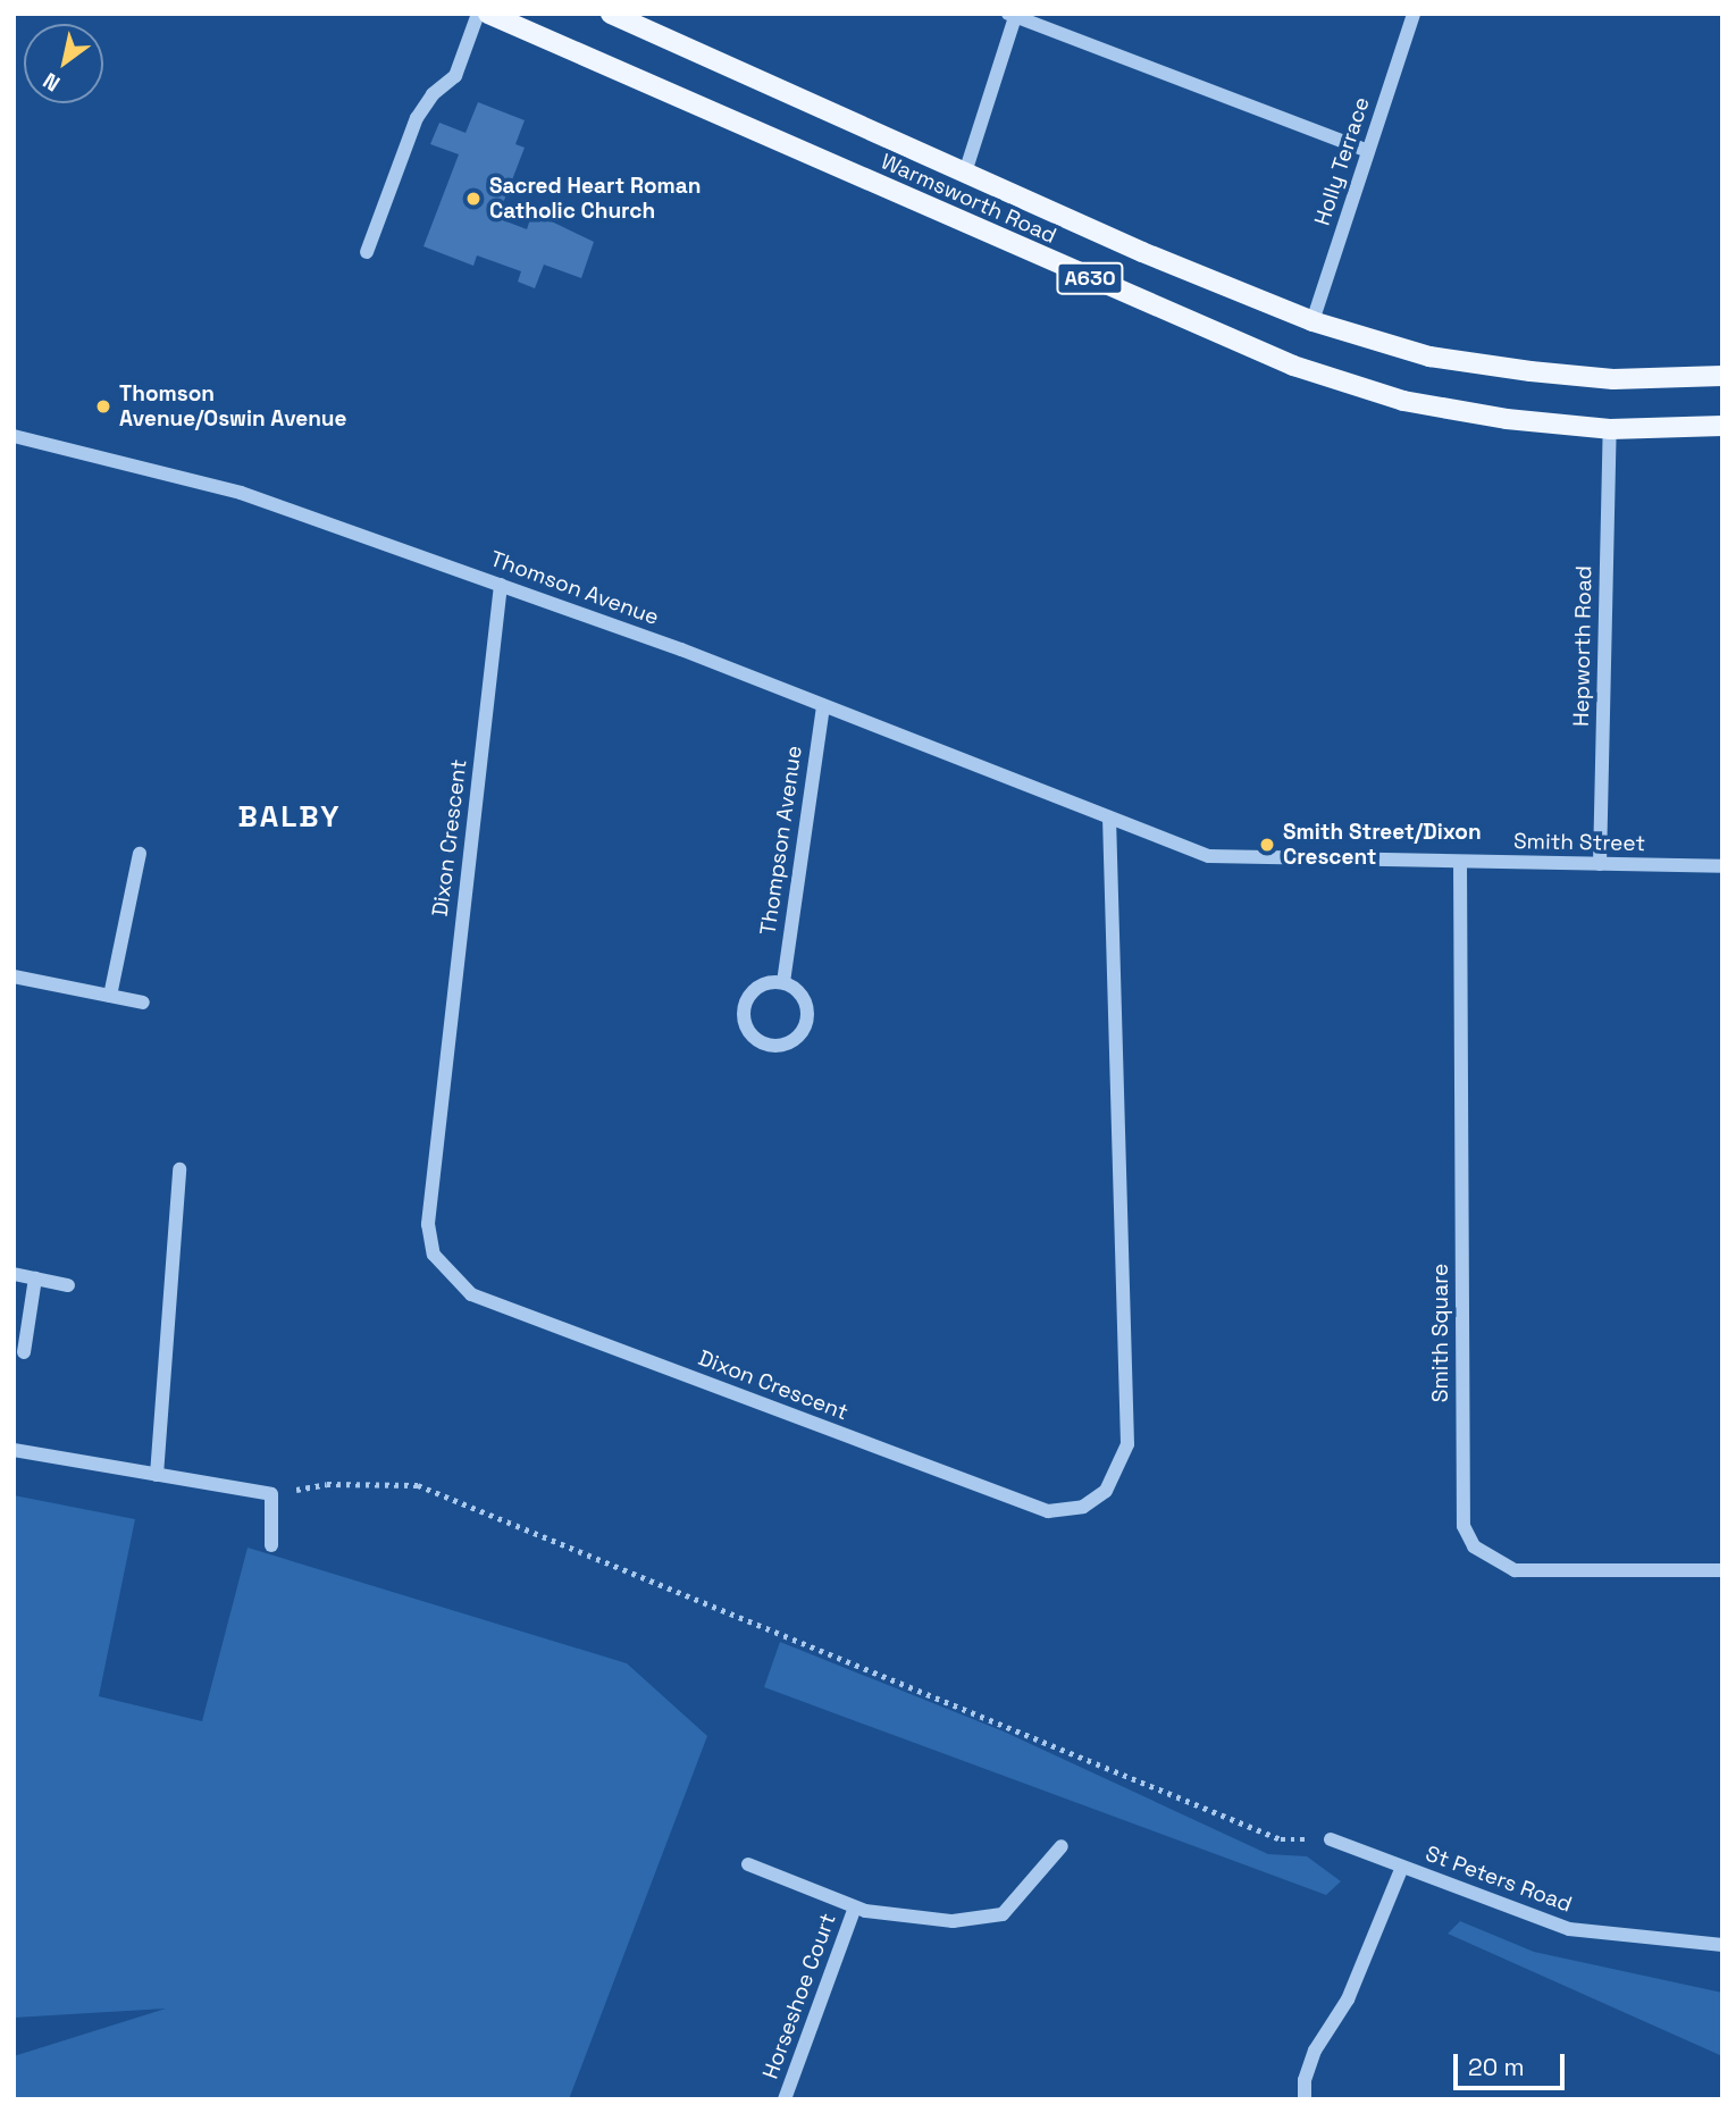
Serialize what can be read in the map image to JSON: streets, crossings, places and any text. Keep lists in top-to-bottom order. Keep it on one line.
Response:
{"streets":{"main road":["Warmsworth Road","A630"],"street":["Holly Terrace","Thomson Avenue","Hepworth Road","Dixon Crescent","Thompson Avenue","Smith Street","Smith Square","St Peters Road","Horseshoe Court"]},"crossings":[["Holly Terrace","Warmsworth Road"],["Warmsworth Road","Hepworth Road"],["Thomson Avenue","Dixon Crescent"],["Thomson Avenue","Thompson Avenue"],["Thomson Avenue","Smith Street"],["Hepworth Road","Smith Street"],["Dixon Crescent","Smith Street"],["Smith Street","Smith Square"]],"districts":["BALBY"],"places":["Sacred Heart Roman Catholic Church","Thomson Avenue/Oswin Avenue","Smith Street/Dixon Crescent"],"scale_bar":"20 m","north":"bottom left"}
